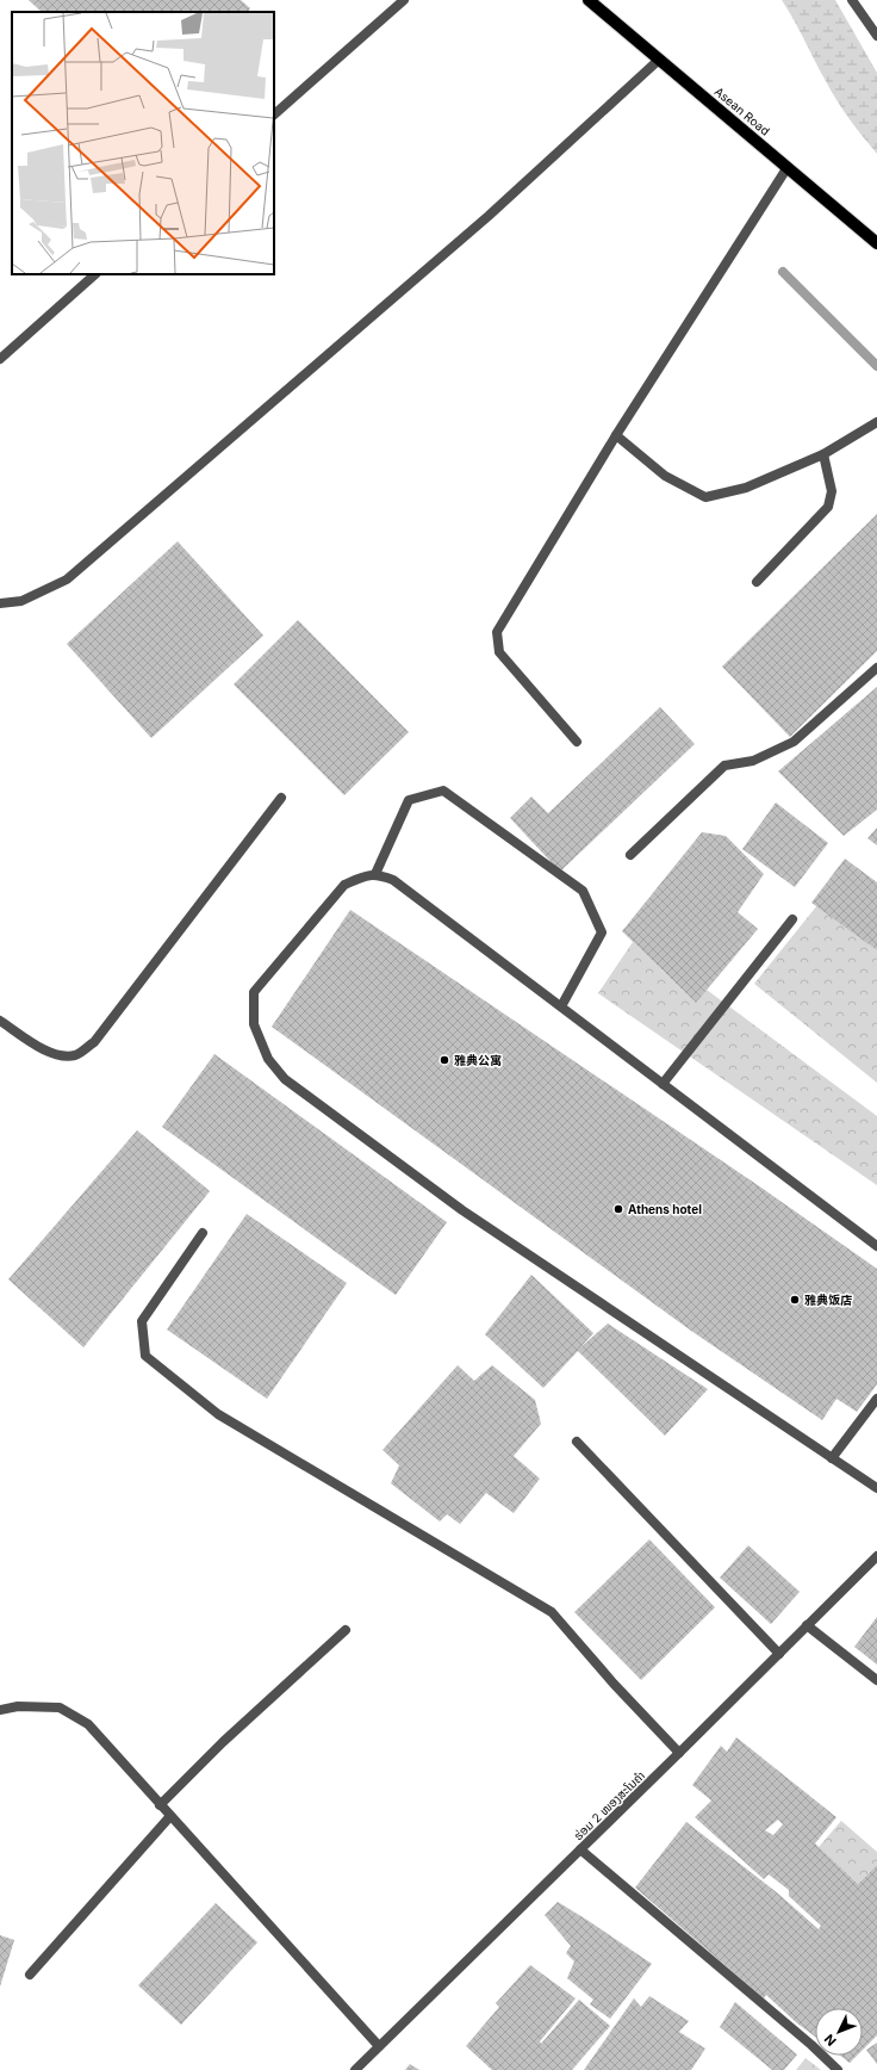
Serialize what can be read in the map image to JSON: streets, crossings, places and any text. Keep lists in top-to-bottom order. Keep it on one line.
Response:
{"streets":{"main road":["Asean Road"],"street":["ຮ່ອມ 2 ໜອງສະໂນຄໍາ"]},"places":["雅典公寓","Athens hotel","雅典饭店"],"north":"bottom left"}
